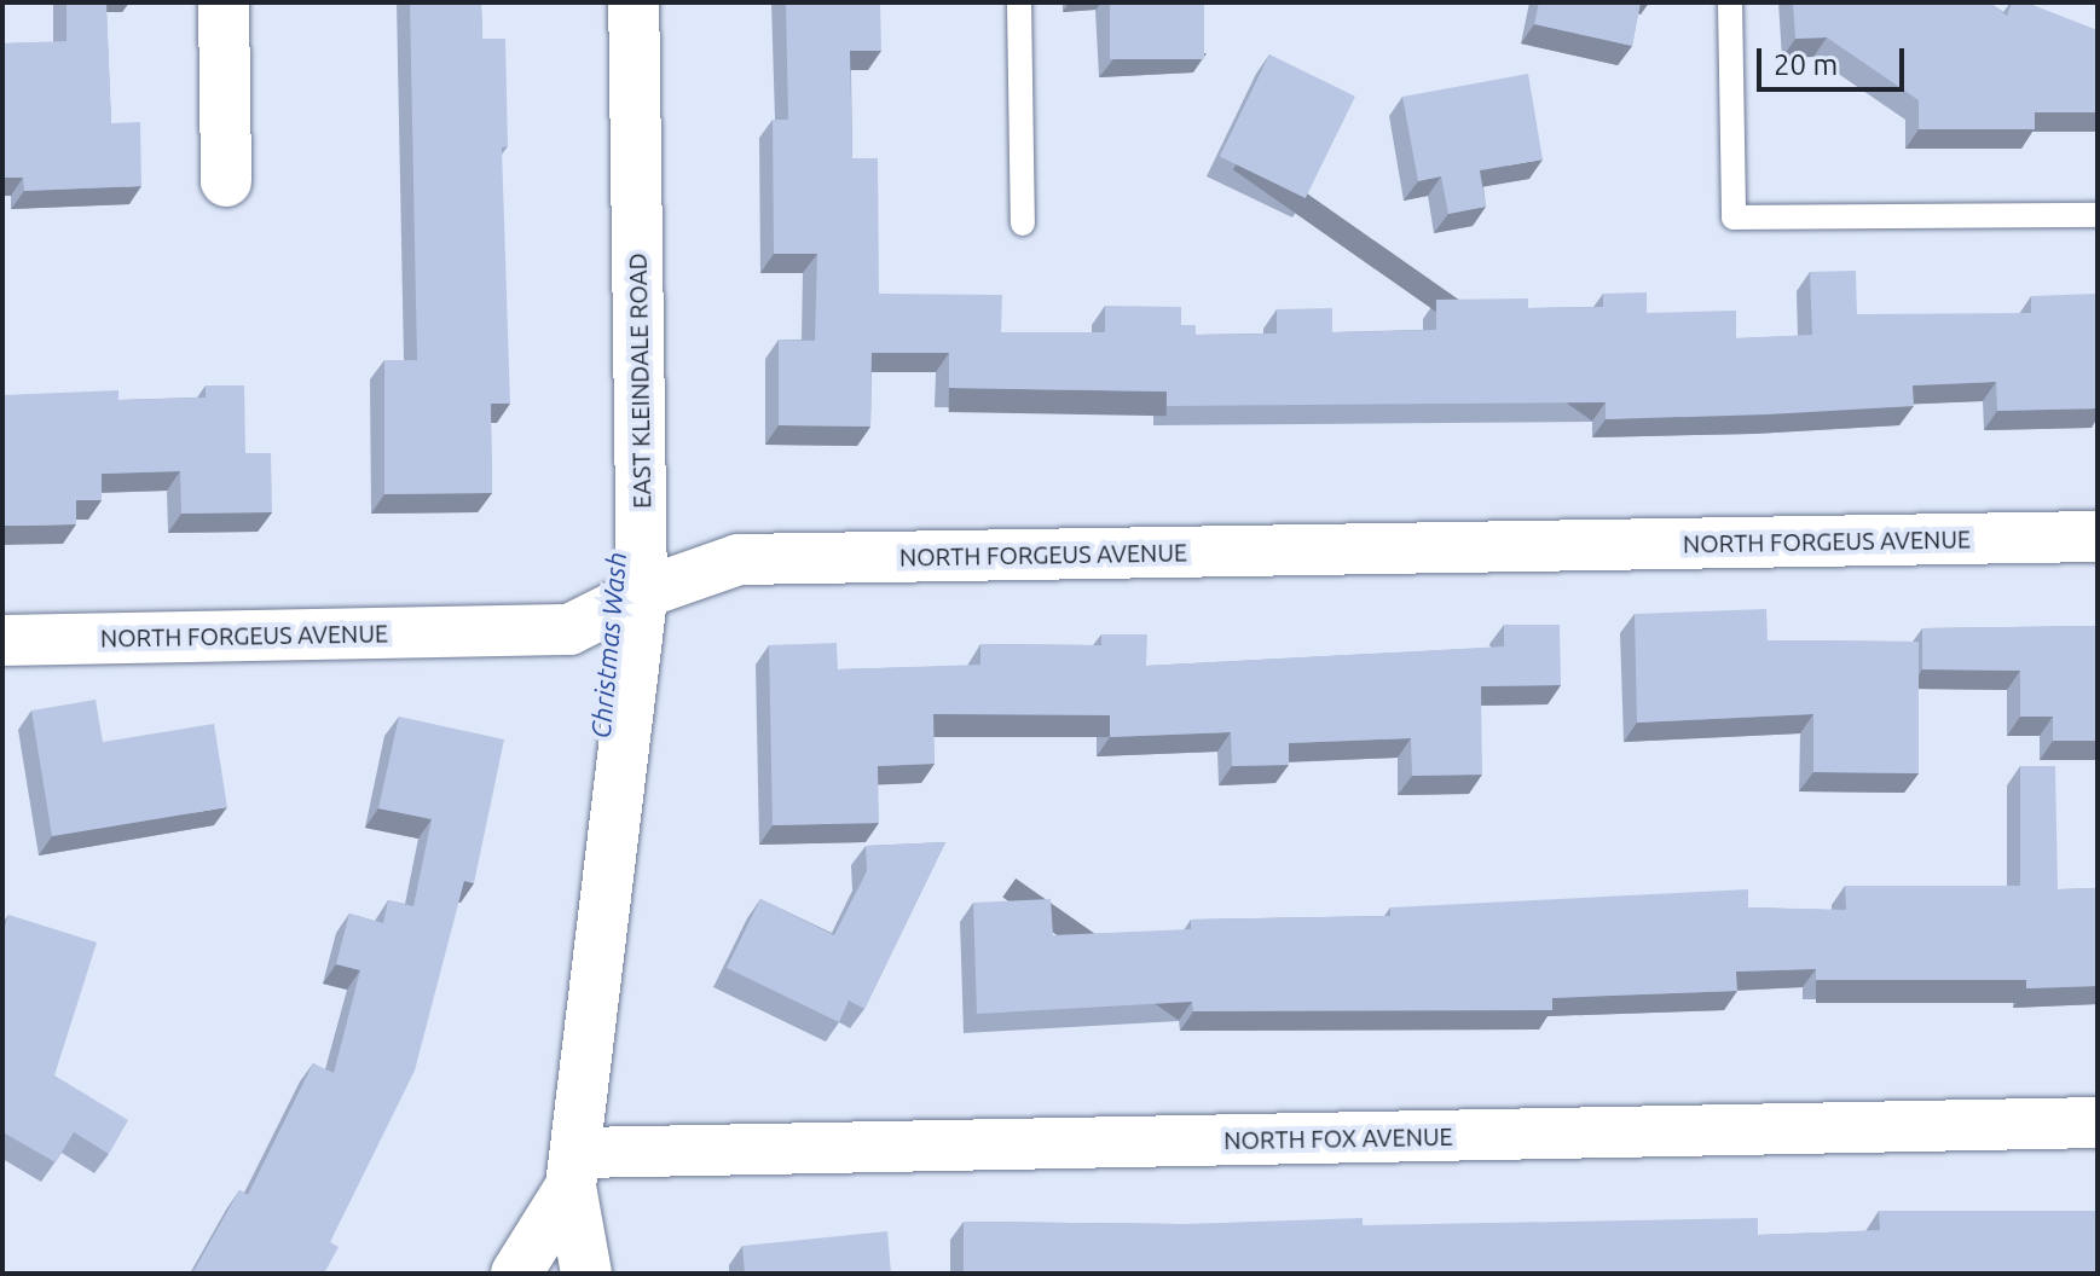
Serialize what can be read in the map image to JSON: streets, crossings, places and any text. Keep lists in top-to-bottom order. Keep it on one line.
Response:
{"streets":{"street":["EAST KLEINDALE ROAD","NORTH FORGEUS AVENUE","NORTH FOX AVENUE"]},"crossings":[["EAST KLEINDALE ROAD","NORTH FORGEUS AVENUE"],["EAST KLEINDALE ROAD","NORTH FOX AVENUE"]],"water":["Christmas Wash"],"scale_bar":"20 m"}
